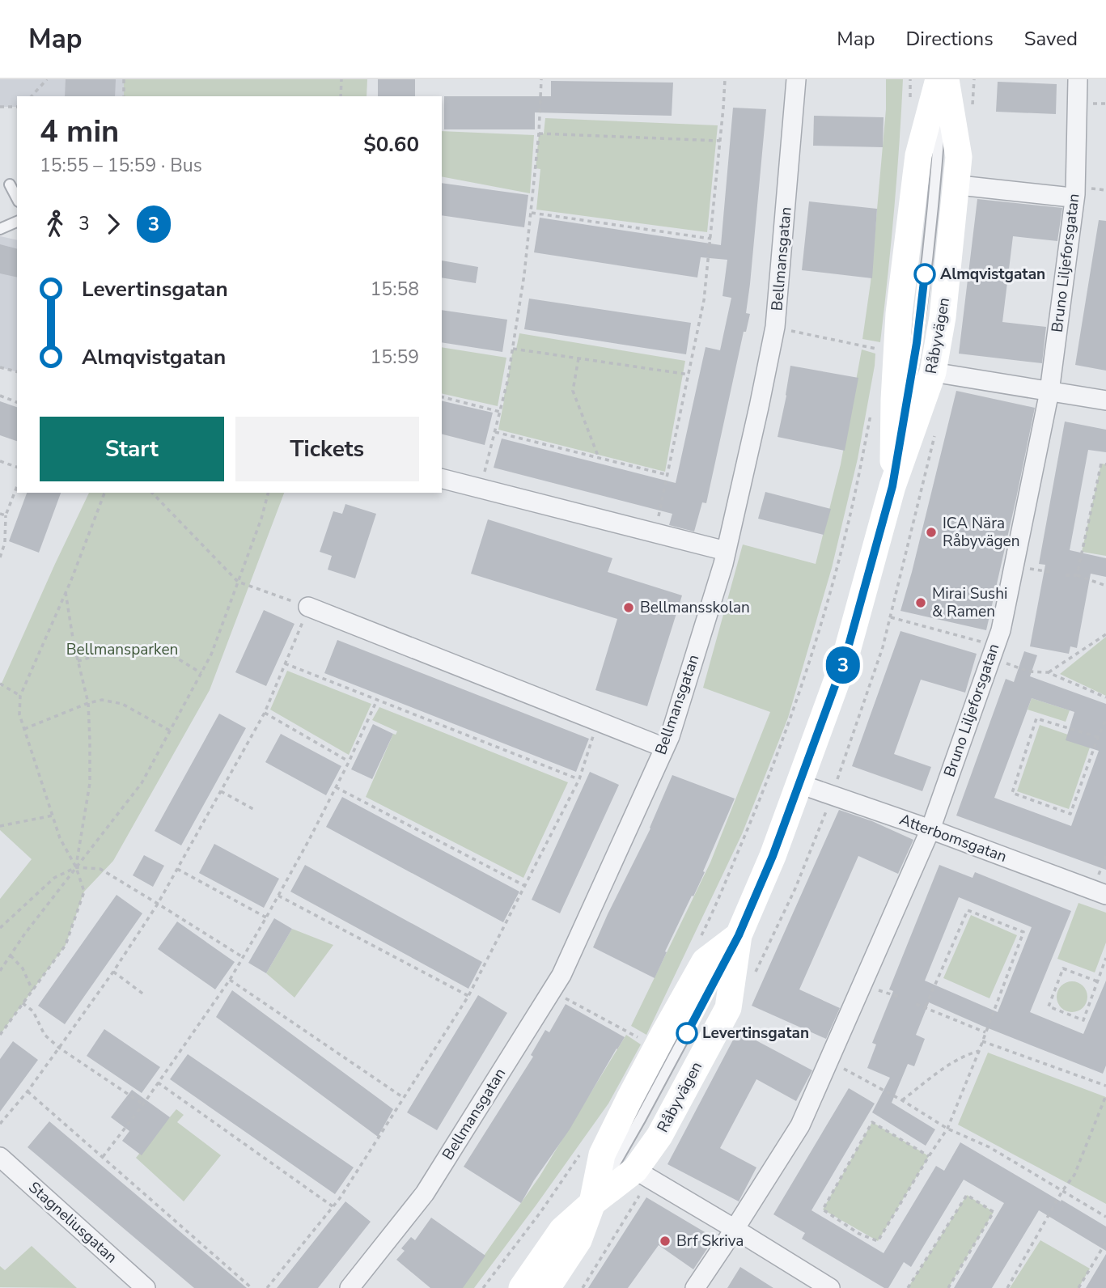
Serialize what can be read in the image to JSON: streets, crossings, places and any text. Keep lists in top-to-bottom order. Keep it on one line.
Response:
{"streets":{"main road":["Råbyvägen"],"street":["Bellmansgatan","Bruno Liljeforsgatan","Atterbomsgatan","Stagneliusgatan"]},"crossings":[["Bruno Liljeforsgatan","Atterbomsgatan"],["Råbyvägen","Atterbomsgatan"]],"parks":["Bellmansparken"],"places":["Almqvistgatan","ICA Nära Råbyvägen","Mirai Sushi & Ramen","Bellmansskolan","Levertinsgatan","Brf Skriva"],"lines":["bus line 3"],"page":{"header":"Map","nav":["Map","Directions","Saved"],"on_map":"3","heading":["4 min","15:55 – 15:59 · Bus","$0.60"],"legs":["3","3"],"list":[{"name":"Levertinsgatan","value":"15:58"},{"name":"Almqvistgatan","value":"15:59"}],"buttons":["Start","Tickets"]}}
